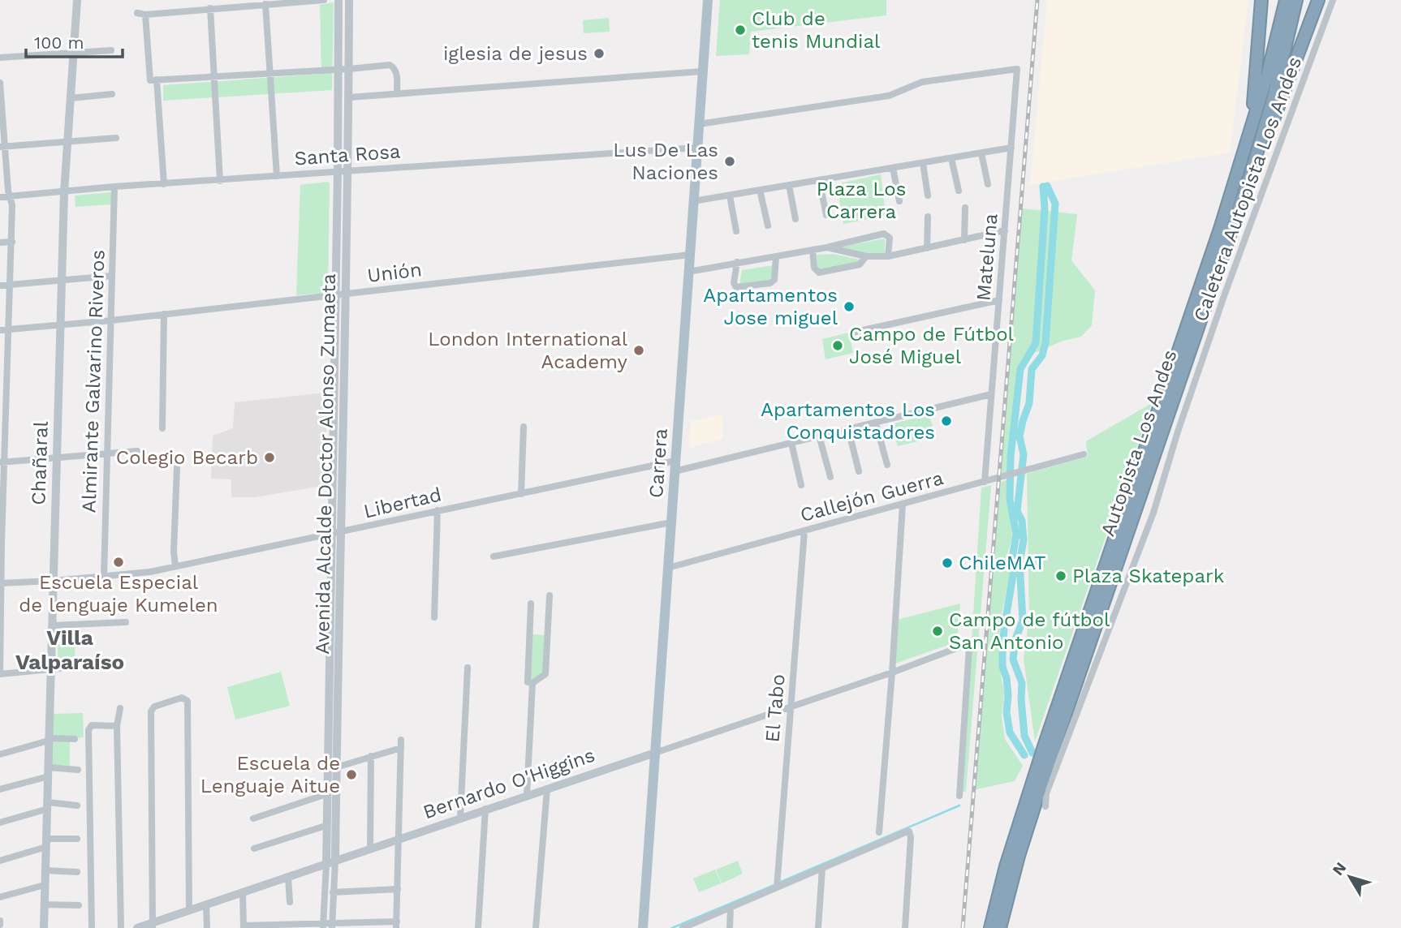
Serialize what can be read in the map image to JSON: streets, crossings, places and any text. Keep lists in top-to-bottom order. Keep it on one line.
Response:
{"streets":{"highway":["Autopista Los Andes"],"main road":["Carrera"],"street":["Santa Rosa","Caletera Autopista Los Andes","Mateluna","Unión","Almirante Galvarino Riveros","Chañaral","Avenida Alcalde Doctor Alonso Zumaeta","Callejón Guerra","Libertad","El Tabo","Bernardo O'Higgins"]},"crossings":[["Santa Rosa","Almirante Galvarino Riveros"],["Santa Rosa","Chañaral"],["Santa Rosa","Carrera"],["Santa Rosa","Avenida Alcalde Doctor Alonso Zumaeta"],["Mateluna","Carrera"],["Mateluna","Callejón Guerra"],["Mateluna","Libertad"],["Unión","Almirante Galvarino Riveros"],["Unión","Chañaral"],["Unión","Carrera"],["Unión","Avenida Alcalde Doctor Alonso Zumaeta"],["Almirante Galvarino Riveros","Libertad"],["Chañaral","Libertad"],["Carrera","Callejón Guerra"],["Carrera","Libertad"],["Carrera","Bernardo O'Higgins"],["Avenida Alcalde Doctor Alonso Zumaeta","Libertad"],["Avenida Alcalde Doctor Alonso Zumaeta","Bernardo O'Higgins"],["Callejón Guerra","El Tabo"],["El Tabo","Bernardo O'Higgins"]],"districts":["Villa Valparaíso"],"parks":["Plaza Los Carrera"],"places":["Club de tenis Mundial","iglesia de jesus","Lus De Las Naciones","Apartamentos Jose miguel","Campo de Fútbol José Miguel","London International Academy","Apartamentos Los Conquistadores","Colegio Becarb","Escuela Especial de lenguaje Kumelen","ChileMAT","Plaza Skatepark","Campo de fútbol San Antonio","Escuela de Lenguaje Aitue"],"scale_bar":"100 m","north":"top left"}
